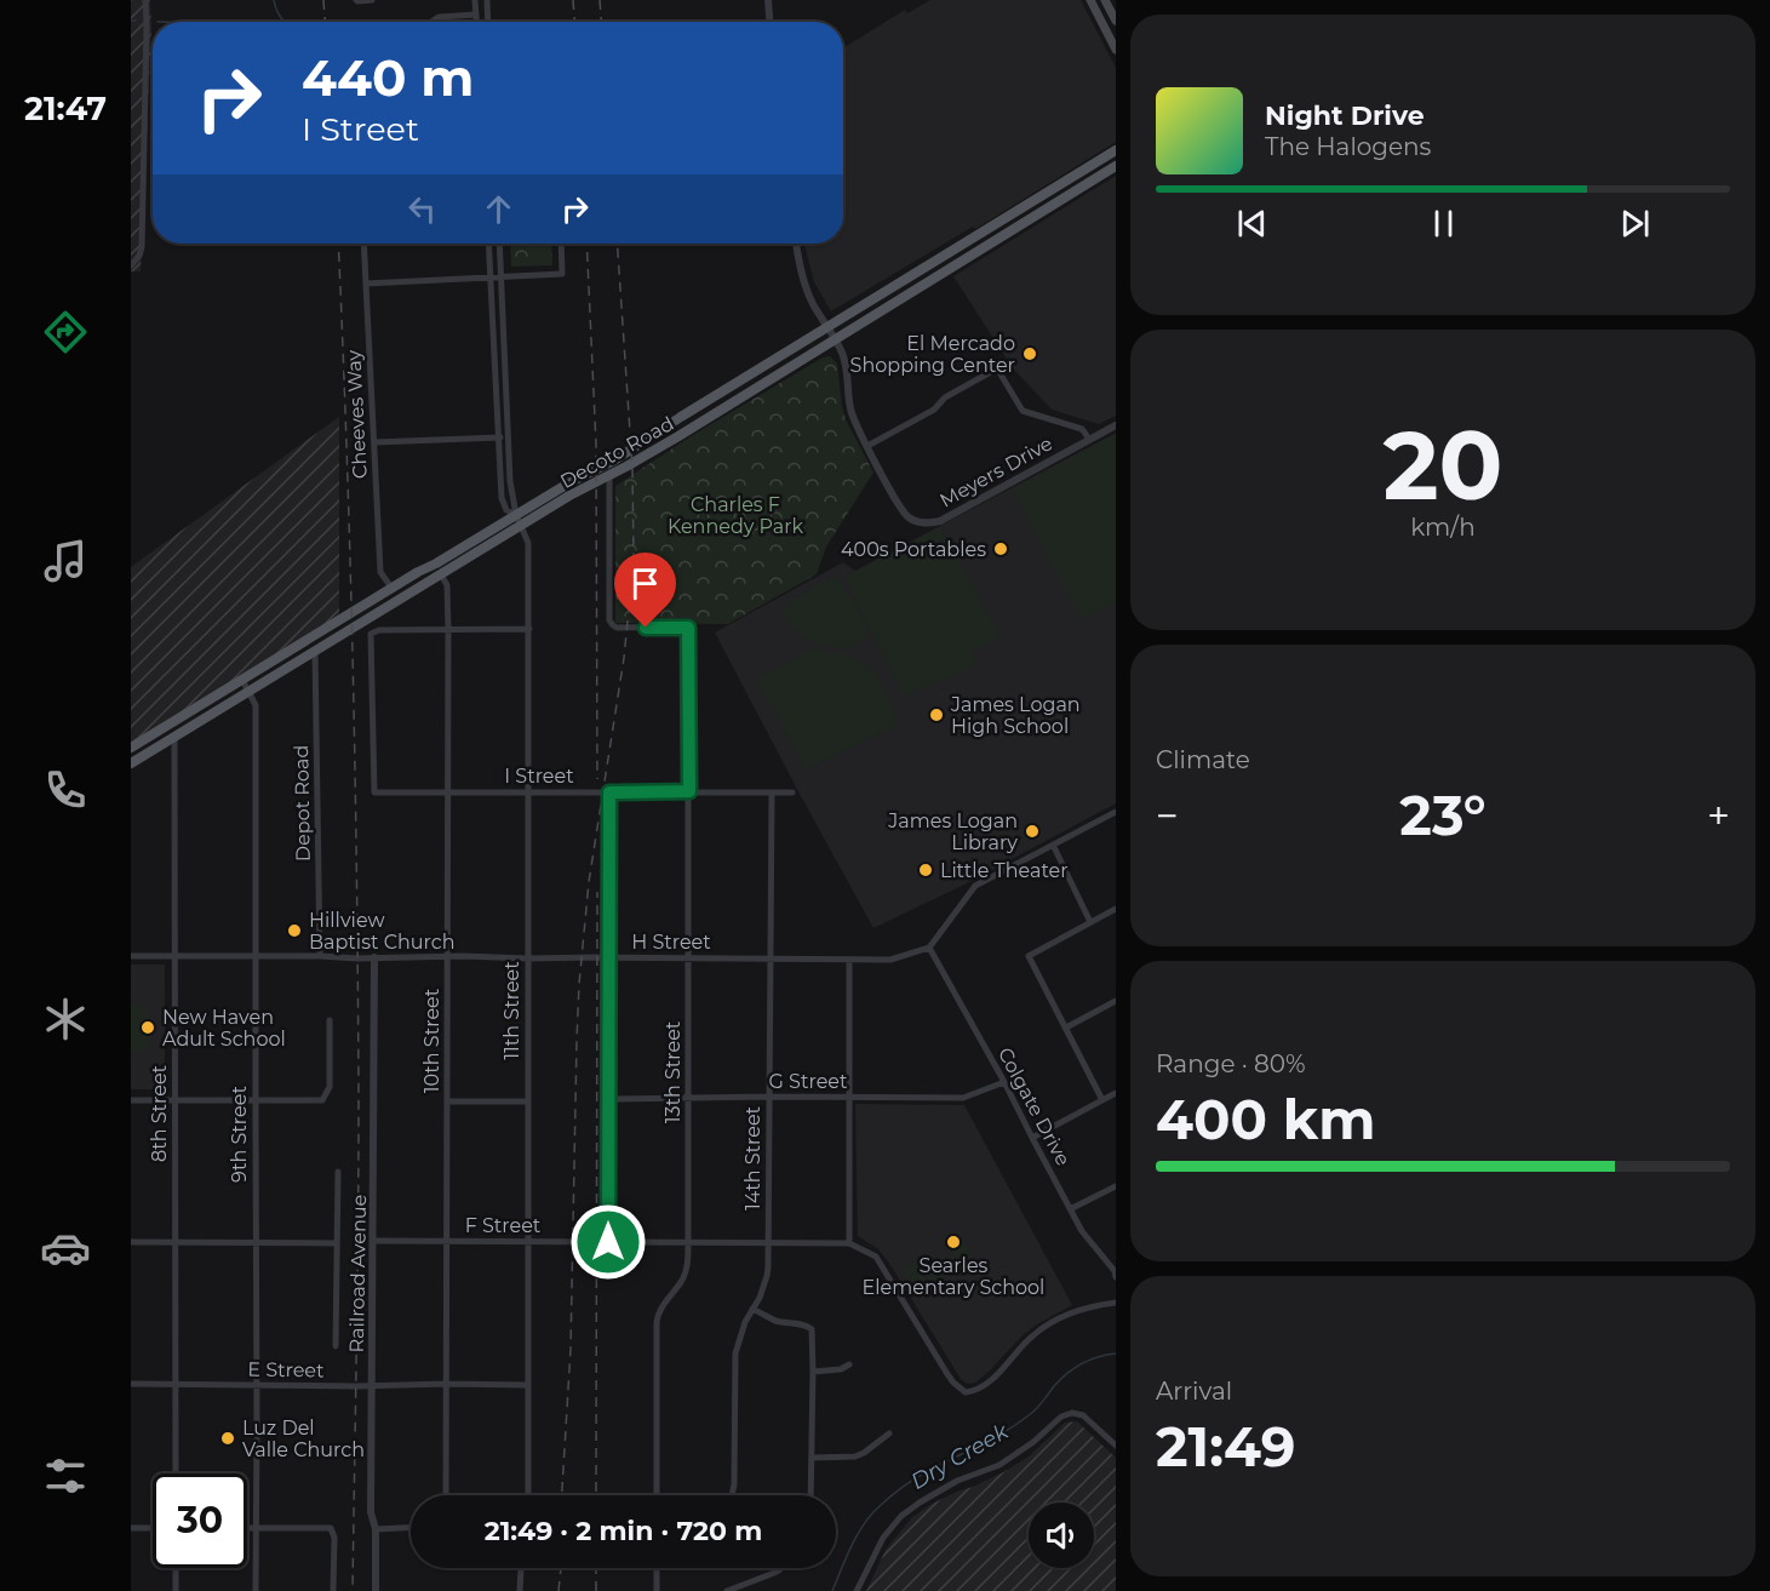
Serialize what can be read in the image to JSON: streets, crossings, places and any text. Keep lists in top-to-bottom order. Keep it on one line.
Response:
{"streets":{"main road":["Decoto Road"],"street":["Cheeves Way","Meyers Drive","I Street","Depot Road","H Street","11th Street","10th Street","13th Street","G Street","Colgate Drive","8th Street","9th Street","14th Street","F Street","Railroad Avenue","E Street"]},"crossings":[["Cheeves Way","Decoto Road"],["Decoto Road","Meyers Drive"],["Decoto Road","Depot Road"],["Decoto Road","11th Street"],["Decoto Road","10th Street"],["Decoto Road","13th Street"],["Decoto Road","8th Street"],["Decoto Road","9th Street"],["I Street","11th Street"],["I Street","10th Street"],["I Street","13th Street"],["I Street","14th Street"],["Depot Road","H Street"],["H Street","11th Street"],["H Street","10th Street"],["H Street","13th Street"],["H Street","Colgate Drive"],["H Street","8th Street"],["H Street","9th Street"],["H Street","14th Street"],["H Street","Railroad Avenue"],["11th Street","F Street"],["11th Street","E Street"],["10th Street","F Street"],["10th Street","E Street"],["13th Street","G Street"],["13th Street","F Street"],["G Street","Colgate Drive"],["G Street","14th Street"],["8th Street","E Street"],["9th Street","E Street"],["14th Street","F Street"],["F Street","Railroad Avenue"],["Railroad Avenue","E Street"]],"water":["Dry Creek"],"parks":["Charles F Kennedy Park"],"places":["El Mercado Shopping Center","400s Portables","James Logan High School","James Logan Library","Little Theater","Hillview Baptist Church","New Haven Adult School","Searles Elementary School","Luz Del Valle Church"],"page":{"tabs":"21:47","turn":["440 m","I Street"],"song":["Night Drive","The Halogens"],"tile":[["20","km/h"],"Climate",["Range · 80%","400 km"],["Arrival","21:49"]],"heat":["−","23°","+"],"limit":"30","trip":"21:49 · 2 min · 720 m"}}
